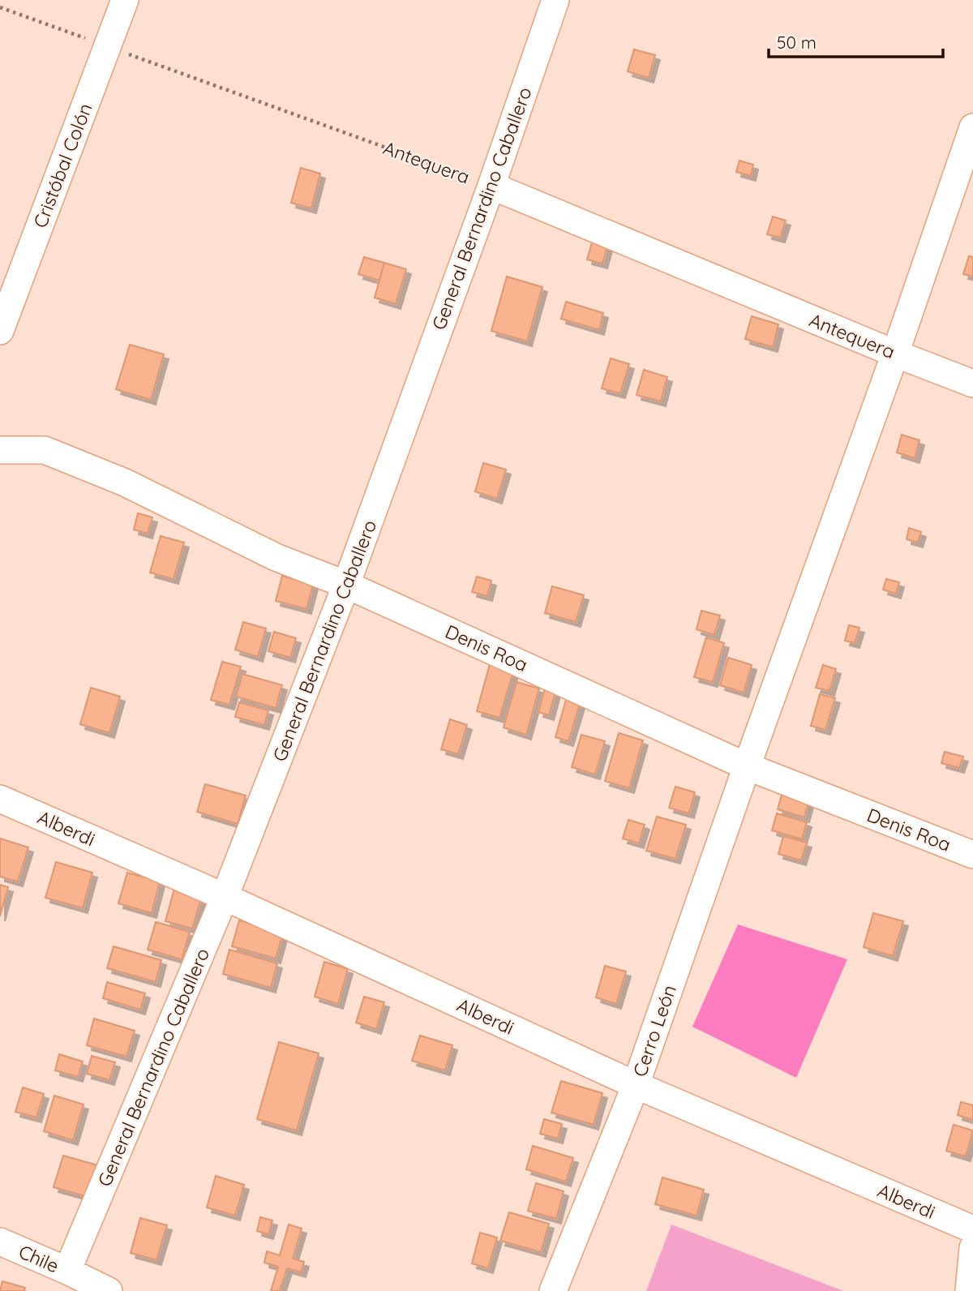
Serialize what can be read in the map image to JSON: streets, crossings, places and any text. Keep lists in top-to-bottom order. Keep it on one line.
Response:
{"streets":{"street":["Antequera","Cristóbal Colón","General Bernardino Caballero","Denis Roa","Alberdi","Cerro León","Chile"]},"crossings":[["Antequera","Cristóbal Colón"],["Antequera","General Bernardino Caballero"],["Antequera","Cerro León"],["General Bernardino Caballero","Denis Roa"],["General Bernardino Caballero","Alberdi"],["General Bernardino Caballero","Chile"],["Denis Roa","Cerro León"],["Alberdi","Cerro León"]],"scale_bar":"50 m"}
